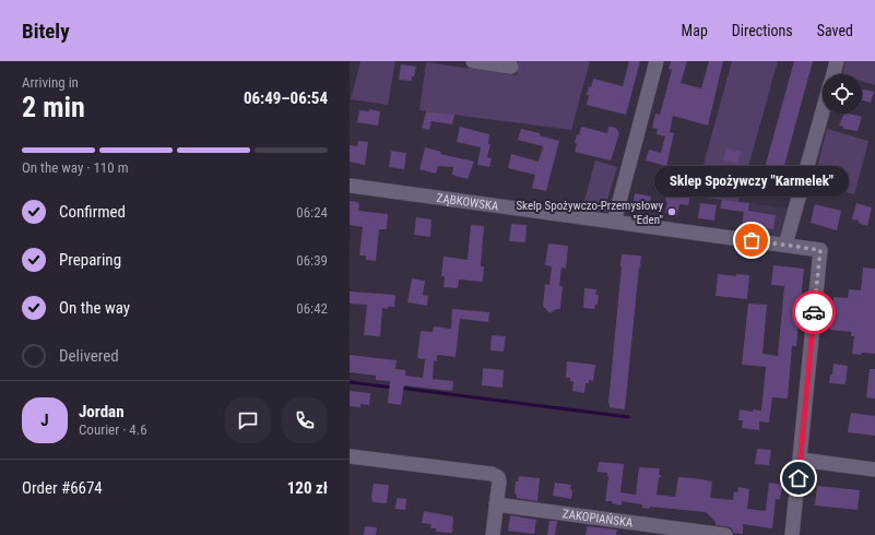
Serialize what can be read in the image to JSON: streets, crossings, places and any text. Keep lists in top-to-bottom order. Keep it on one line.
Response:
{"streets":{"street":["ZĄBKOWSKA","ZAKOPIAŃSKA"]},"places":["Skelp Spożywczo-Przemysłowy \"Eden\"","Sklep Spożywczy \"Karmelek\""],"page":{"header":"Bitely","nav":["Map","Directions","Saved"],"heading":["2 min","Arriving in","06:49–06:54"],"panel":["Jordan","Courier · 4.6","Order #6674","120 zł"],"bar":"On the way · 110 m","bubble":"Sklep Spożywczy \"Karmelek\"","list":[["Confirmed","06:24"],["Preparing","06:39"],["On the way","06:42"],"Delivered"],"round":"J"}}
